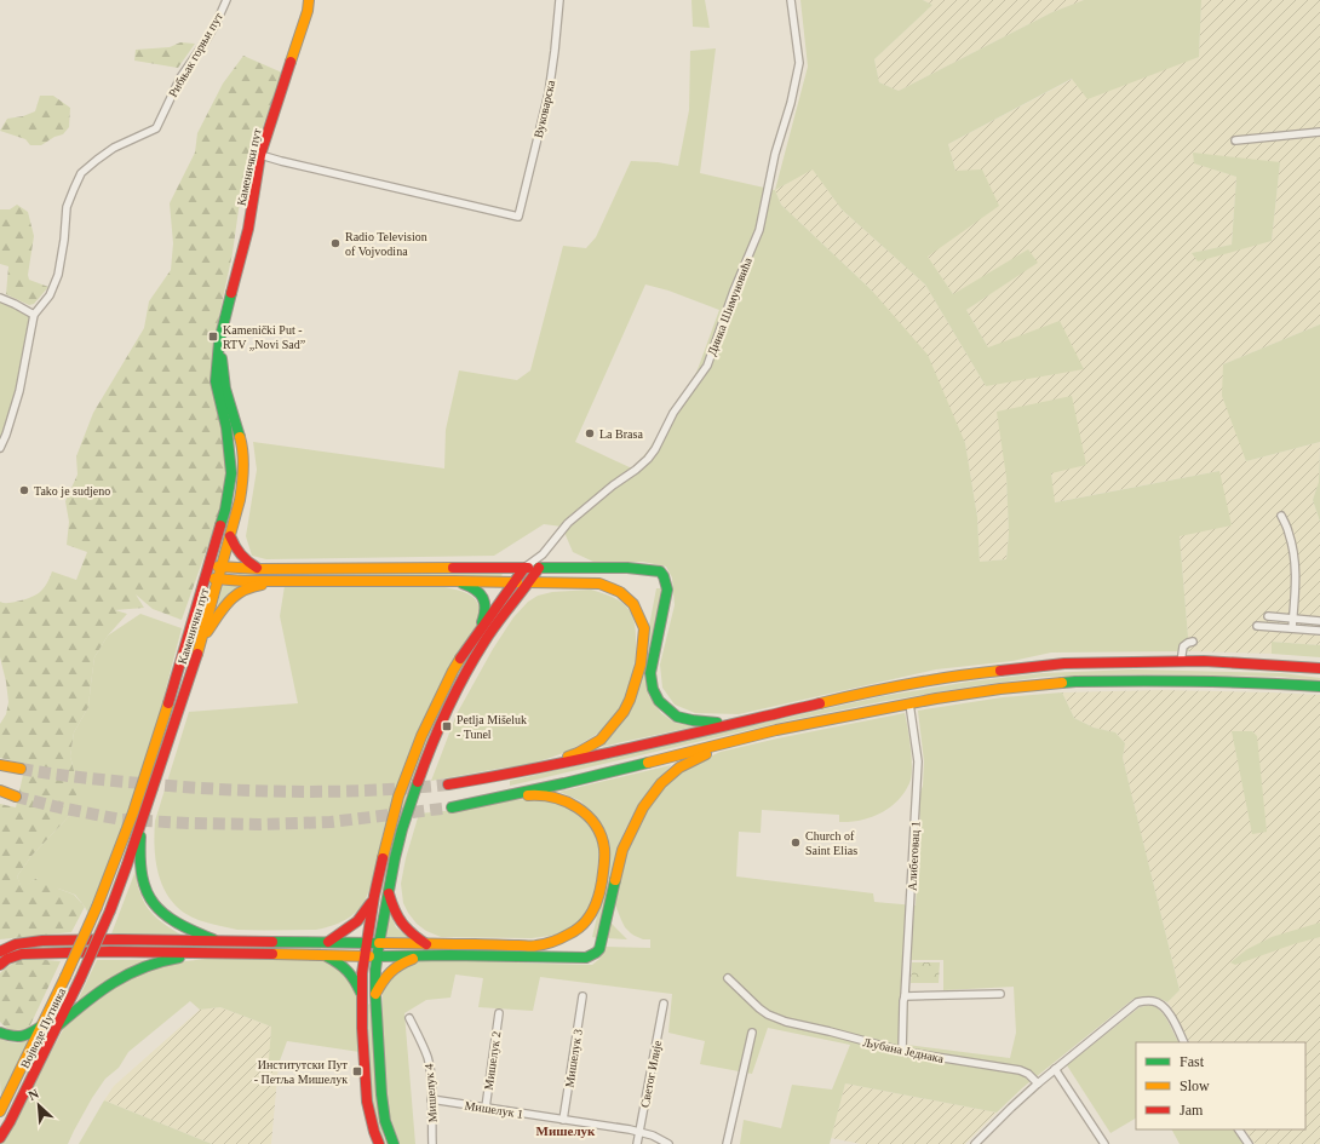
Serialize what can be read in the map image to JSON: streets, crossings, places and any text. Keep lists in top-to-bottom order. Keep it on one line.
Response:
{"streets":{"main road":["Каменички пут","Војводе Путника"],"street":["Рибњак горњи пут","Вуковарска","Динка Шимуновића","Алибеговац 1","Љубана Једнака","Мишелук 3","Мишелук 2","Светог Илије","Мишелук 4","Мишелук 1"]},"crossings":[["Вуковарска","Каменички пут"],["Каменички пут","Војводе Путника"],["Алибеговац 1","Љубана Једнака"],["Мишелук 3","Мишелук 1"],["Мишелук 2","Мишелук 1"],["Светог Илије","Мишелук 1"],["Мишелук 4","Мишелук 1"]],"districts":["Мишелук"],"places":{"other":["Radio Television of Vojvodina","La Brasa","Tako je sudjeno","Church of Saint Elias"],"transit":["Kamenički Put - RTV „Novi Sad”","Petlja Mišeluk - Tunel","Институтски Пут - Петља Мишелук"]},"legend":["Fast","Slow","Jam"],"north":"top left"}
